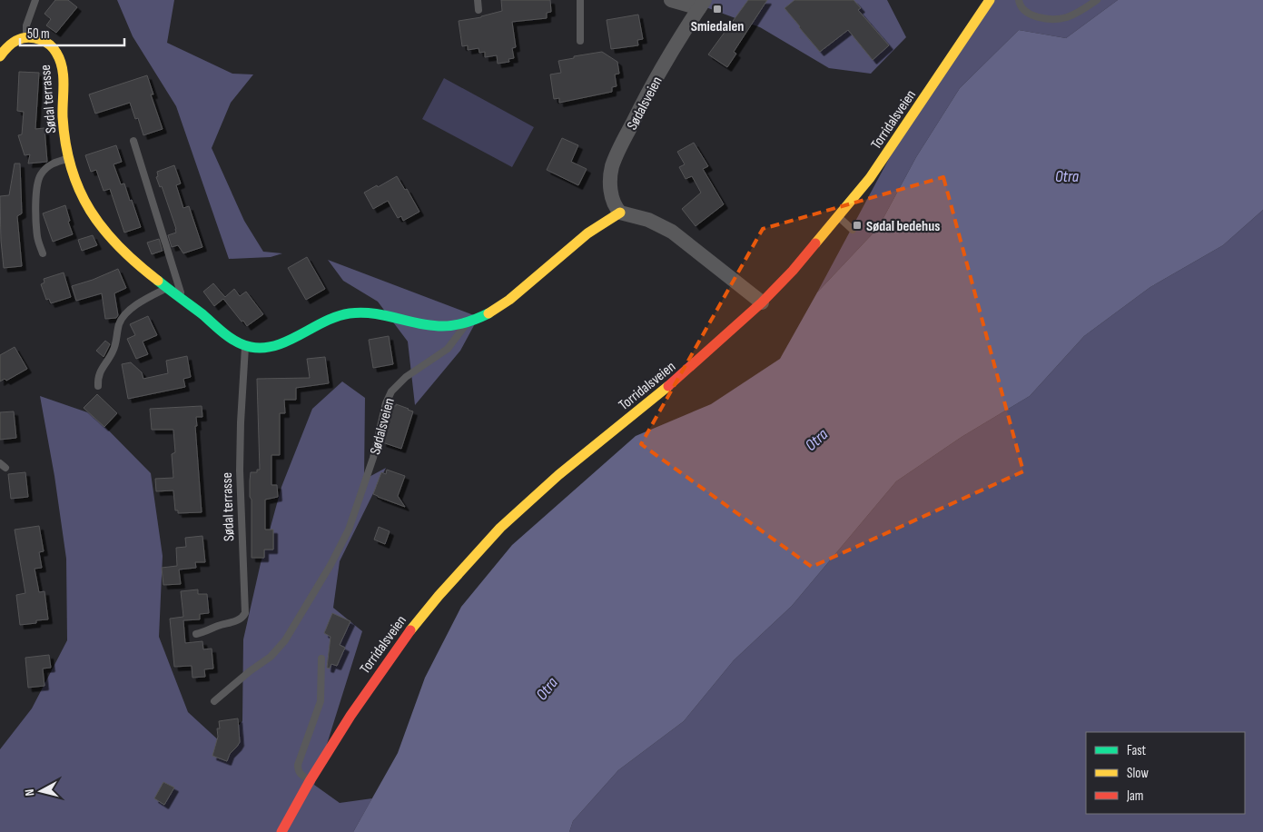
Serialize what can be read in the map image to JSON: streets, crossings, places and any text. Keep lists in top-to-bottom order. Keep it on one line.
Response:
{"streets":{"main road":["Sødal terrasse","Sødalsveien","Torridalsveien"]},"crossings":[["Sødal terrasse","Sødalsveien"]],"water":["Otra"],"places":{"transit":["Smiedalen","Sødal bedehus"]},"legend":["Fast","Slow","Jam"],"scale_bar":"50 m","north":"left"}
